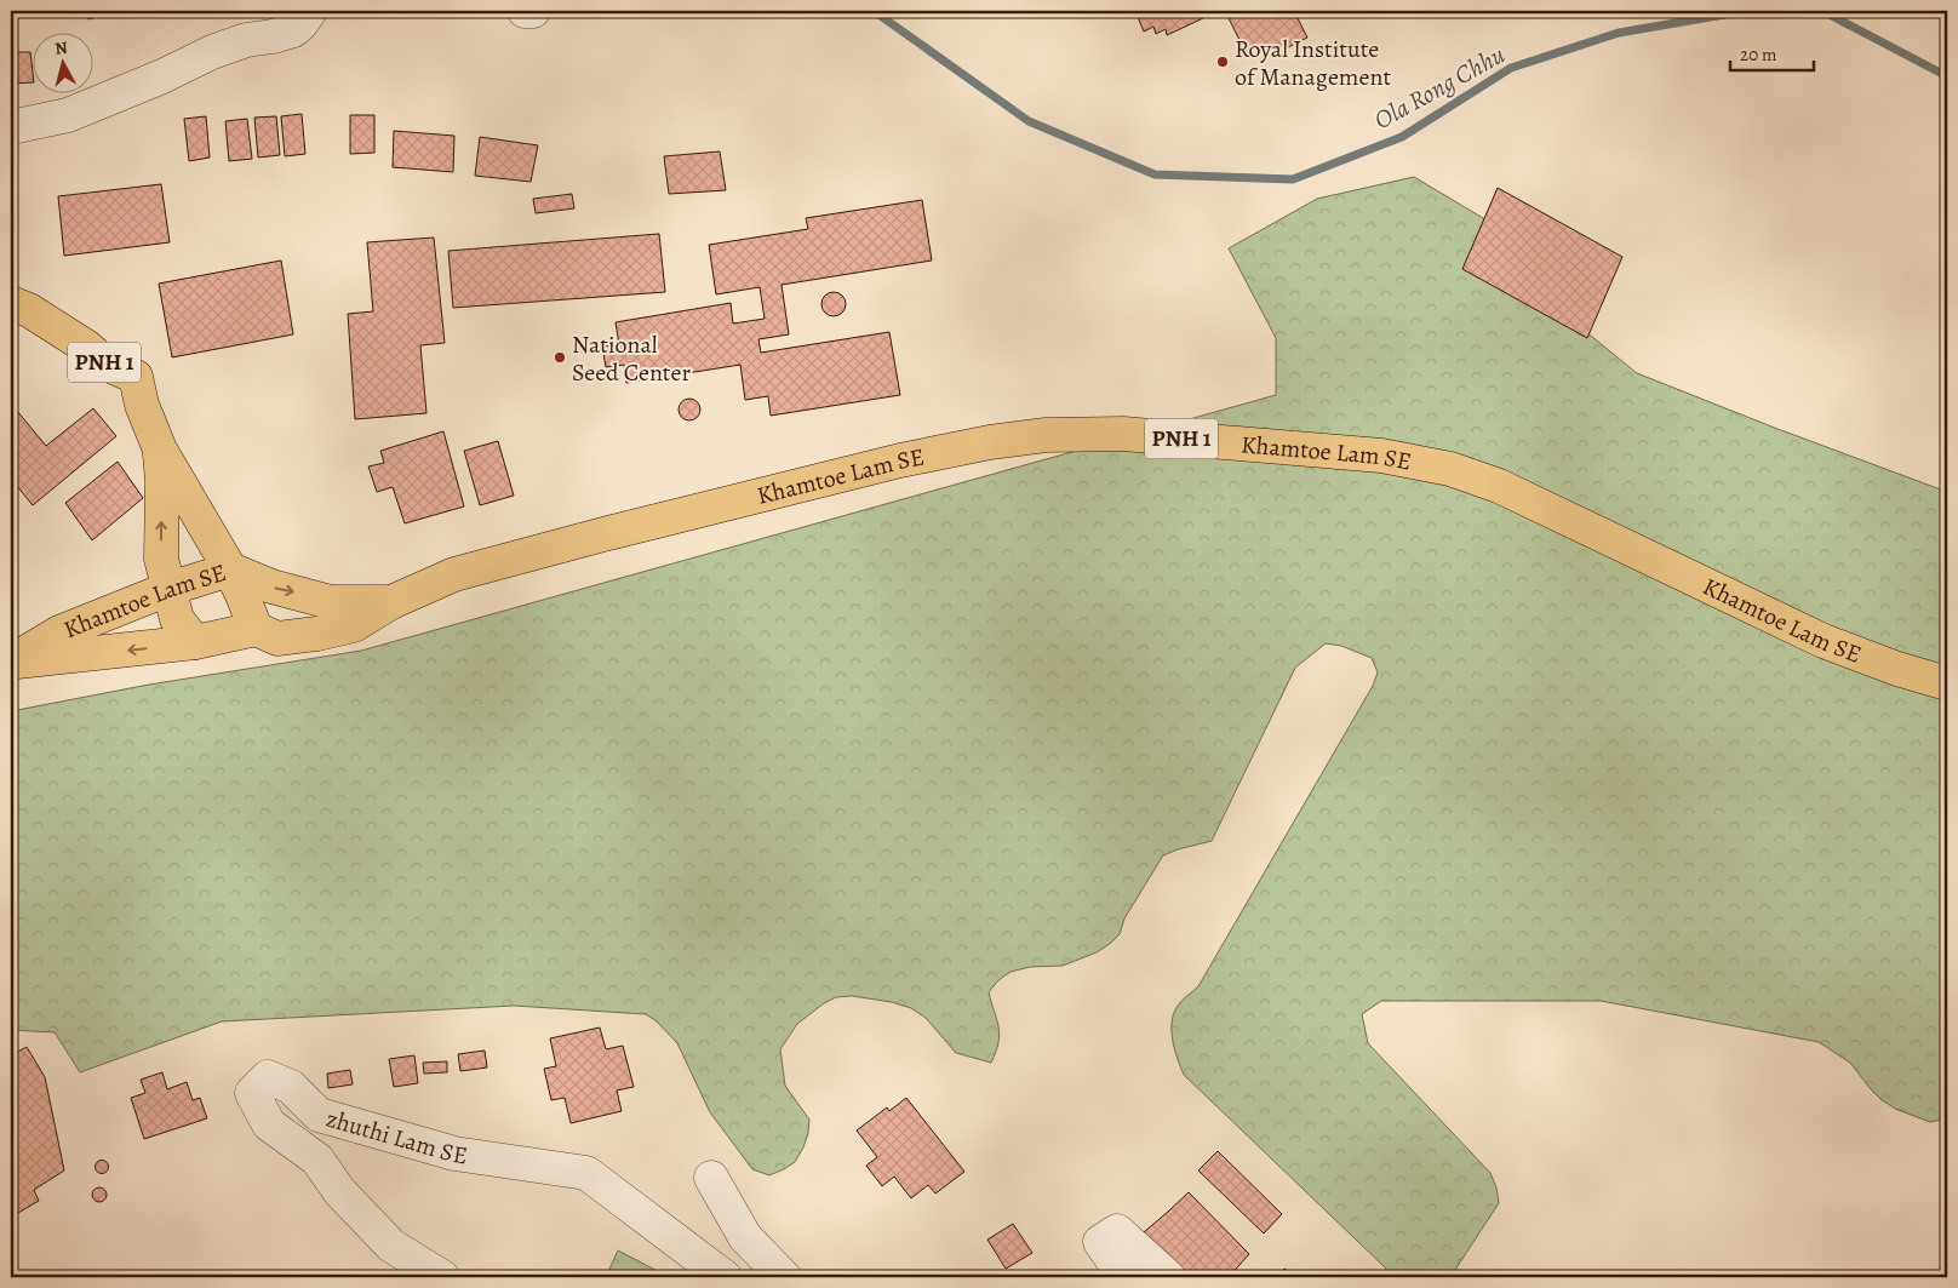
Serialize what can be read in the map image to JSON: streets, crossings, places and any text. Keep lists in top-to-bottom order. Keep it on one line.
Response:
{"streets":{"main road":["PNH 1","Khamtoe Lam SE"],"street":["zhuthi Lam SE"]},"crossings":[["PNH 1","Khamtoe Lam SE"]],"water":["Ola Rong Chhu"],"places":["Royal Institute of Management","National Seed Center"],"scale_bar":"20 m","north":"top"}
